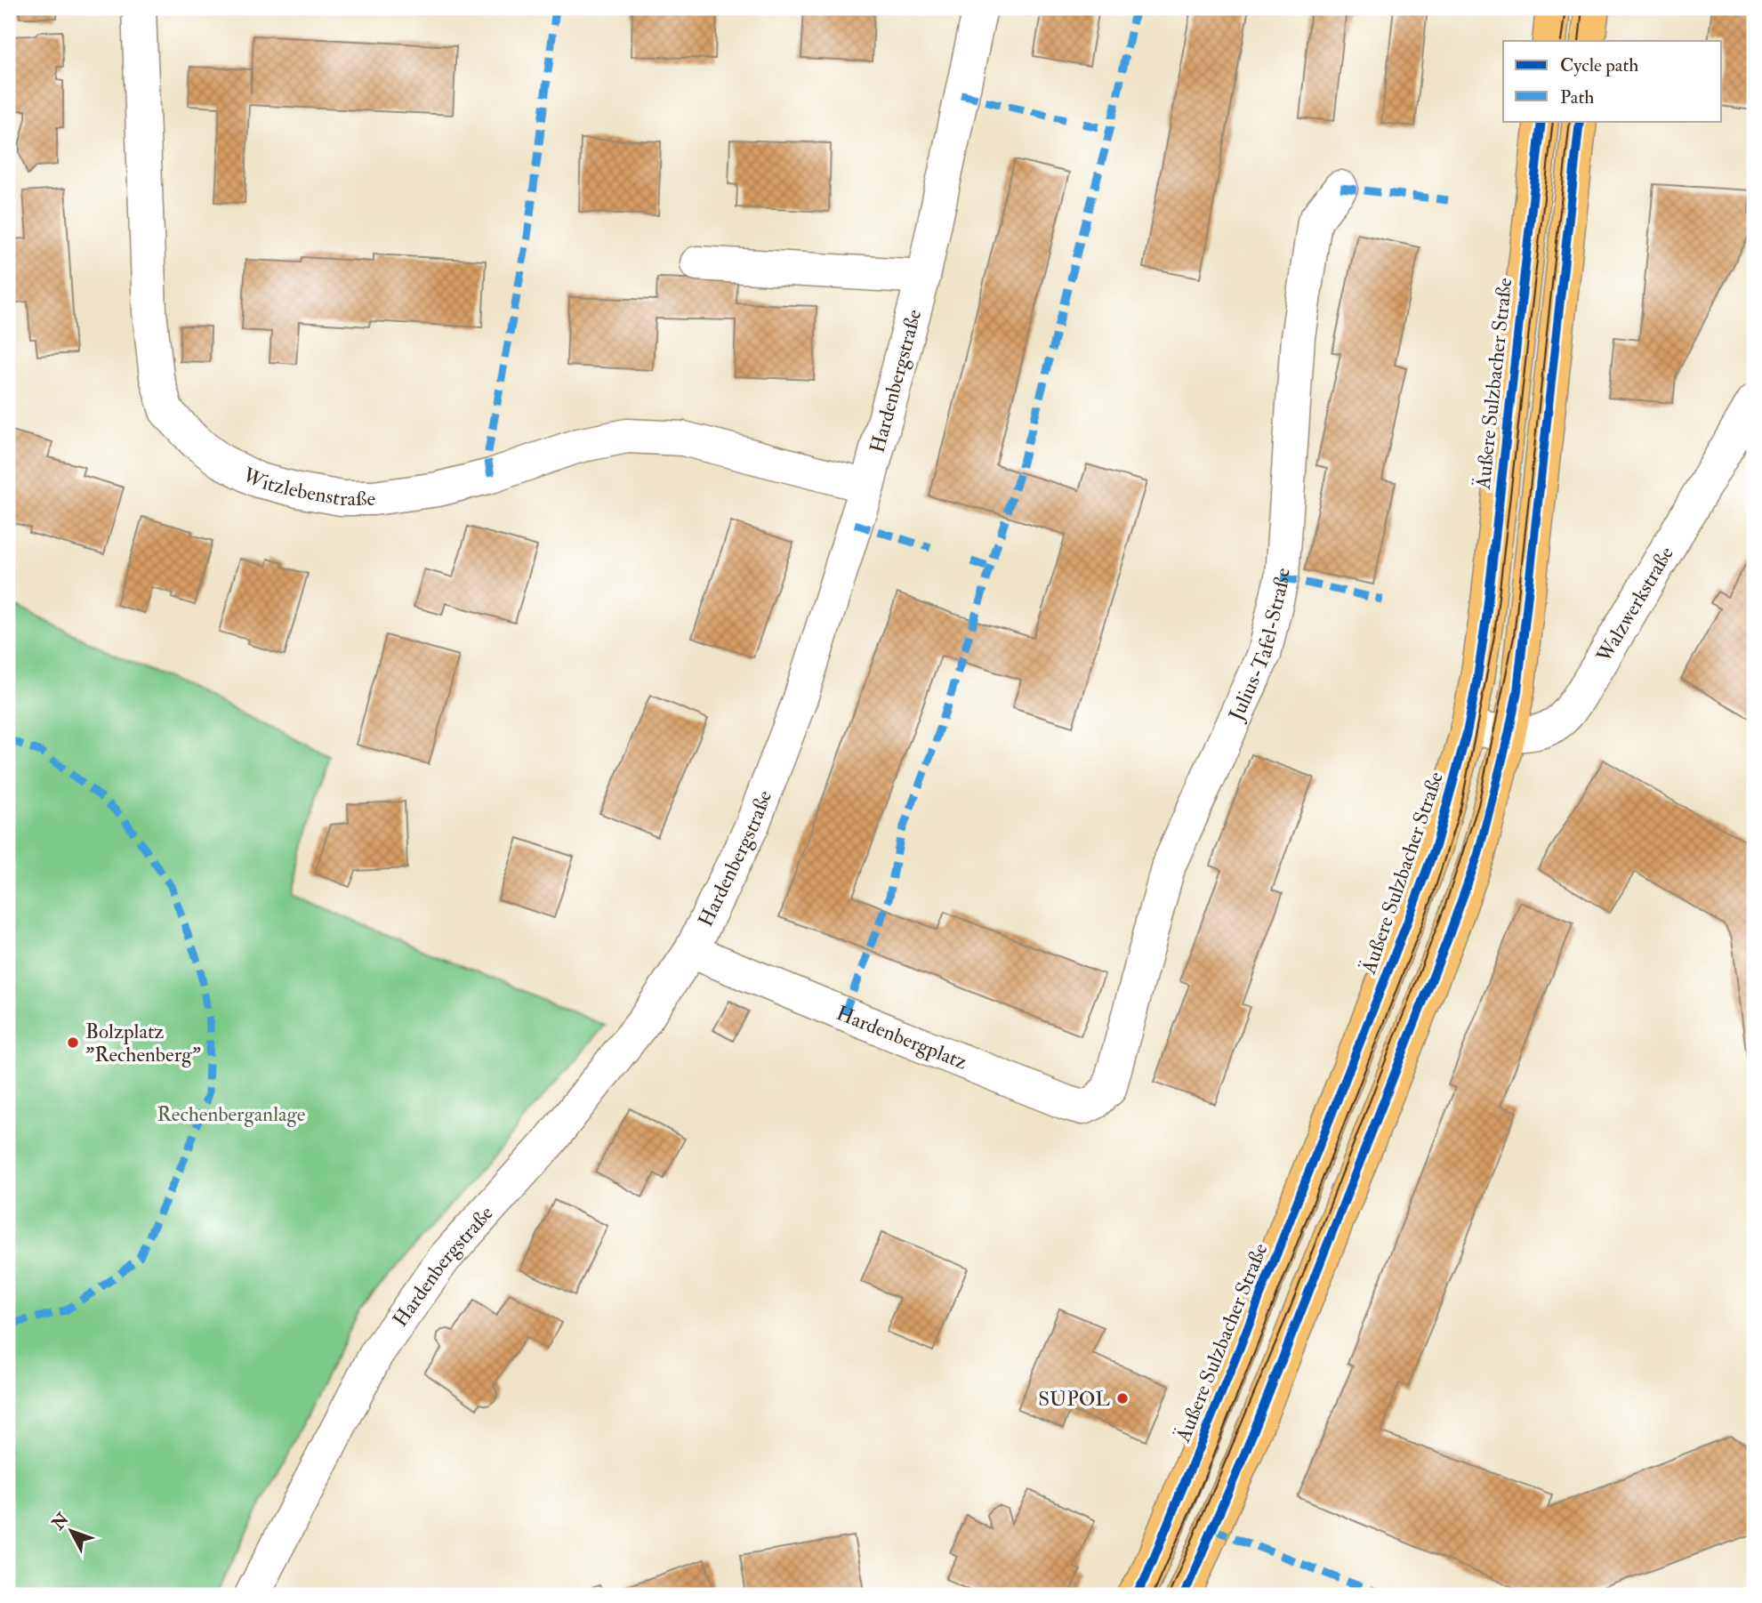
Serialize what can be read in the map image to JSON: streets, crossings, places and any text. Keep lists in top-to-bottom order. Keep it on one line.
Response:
{"streets":{"main road":["Äußere Sulzbacher Straße"],"street":["Hardenbergstraße","Witzlebenstraße","Walzwerkstraße","Julius-Tafel-Straße","Hardenbergplatz"]},"crossings":[["Hardenbergstraße","Witzlebenstraße"],["Hardenbergstraße","Hardenbergplatz"],["Äußere Sulzbacher Straße","Walzwerkstraße"],["Julius-Tafel-Straße","Hardenbergplatz"]],"parks":["Rechenberganlage"],"places":["Bolzplatz \"Rechenberg\"","SUPOL"],"legend":["Cycle path","Path"],"north":"top left"}
